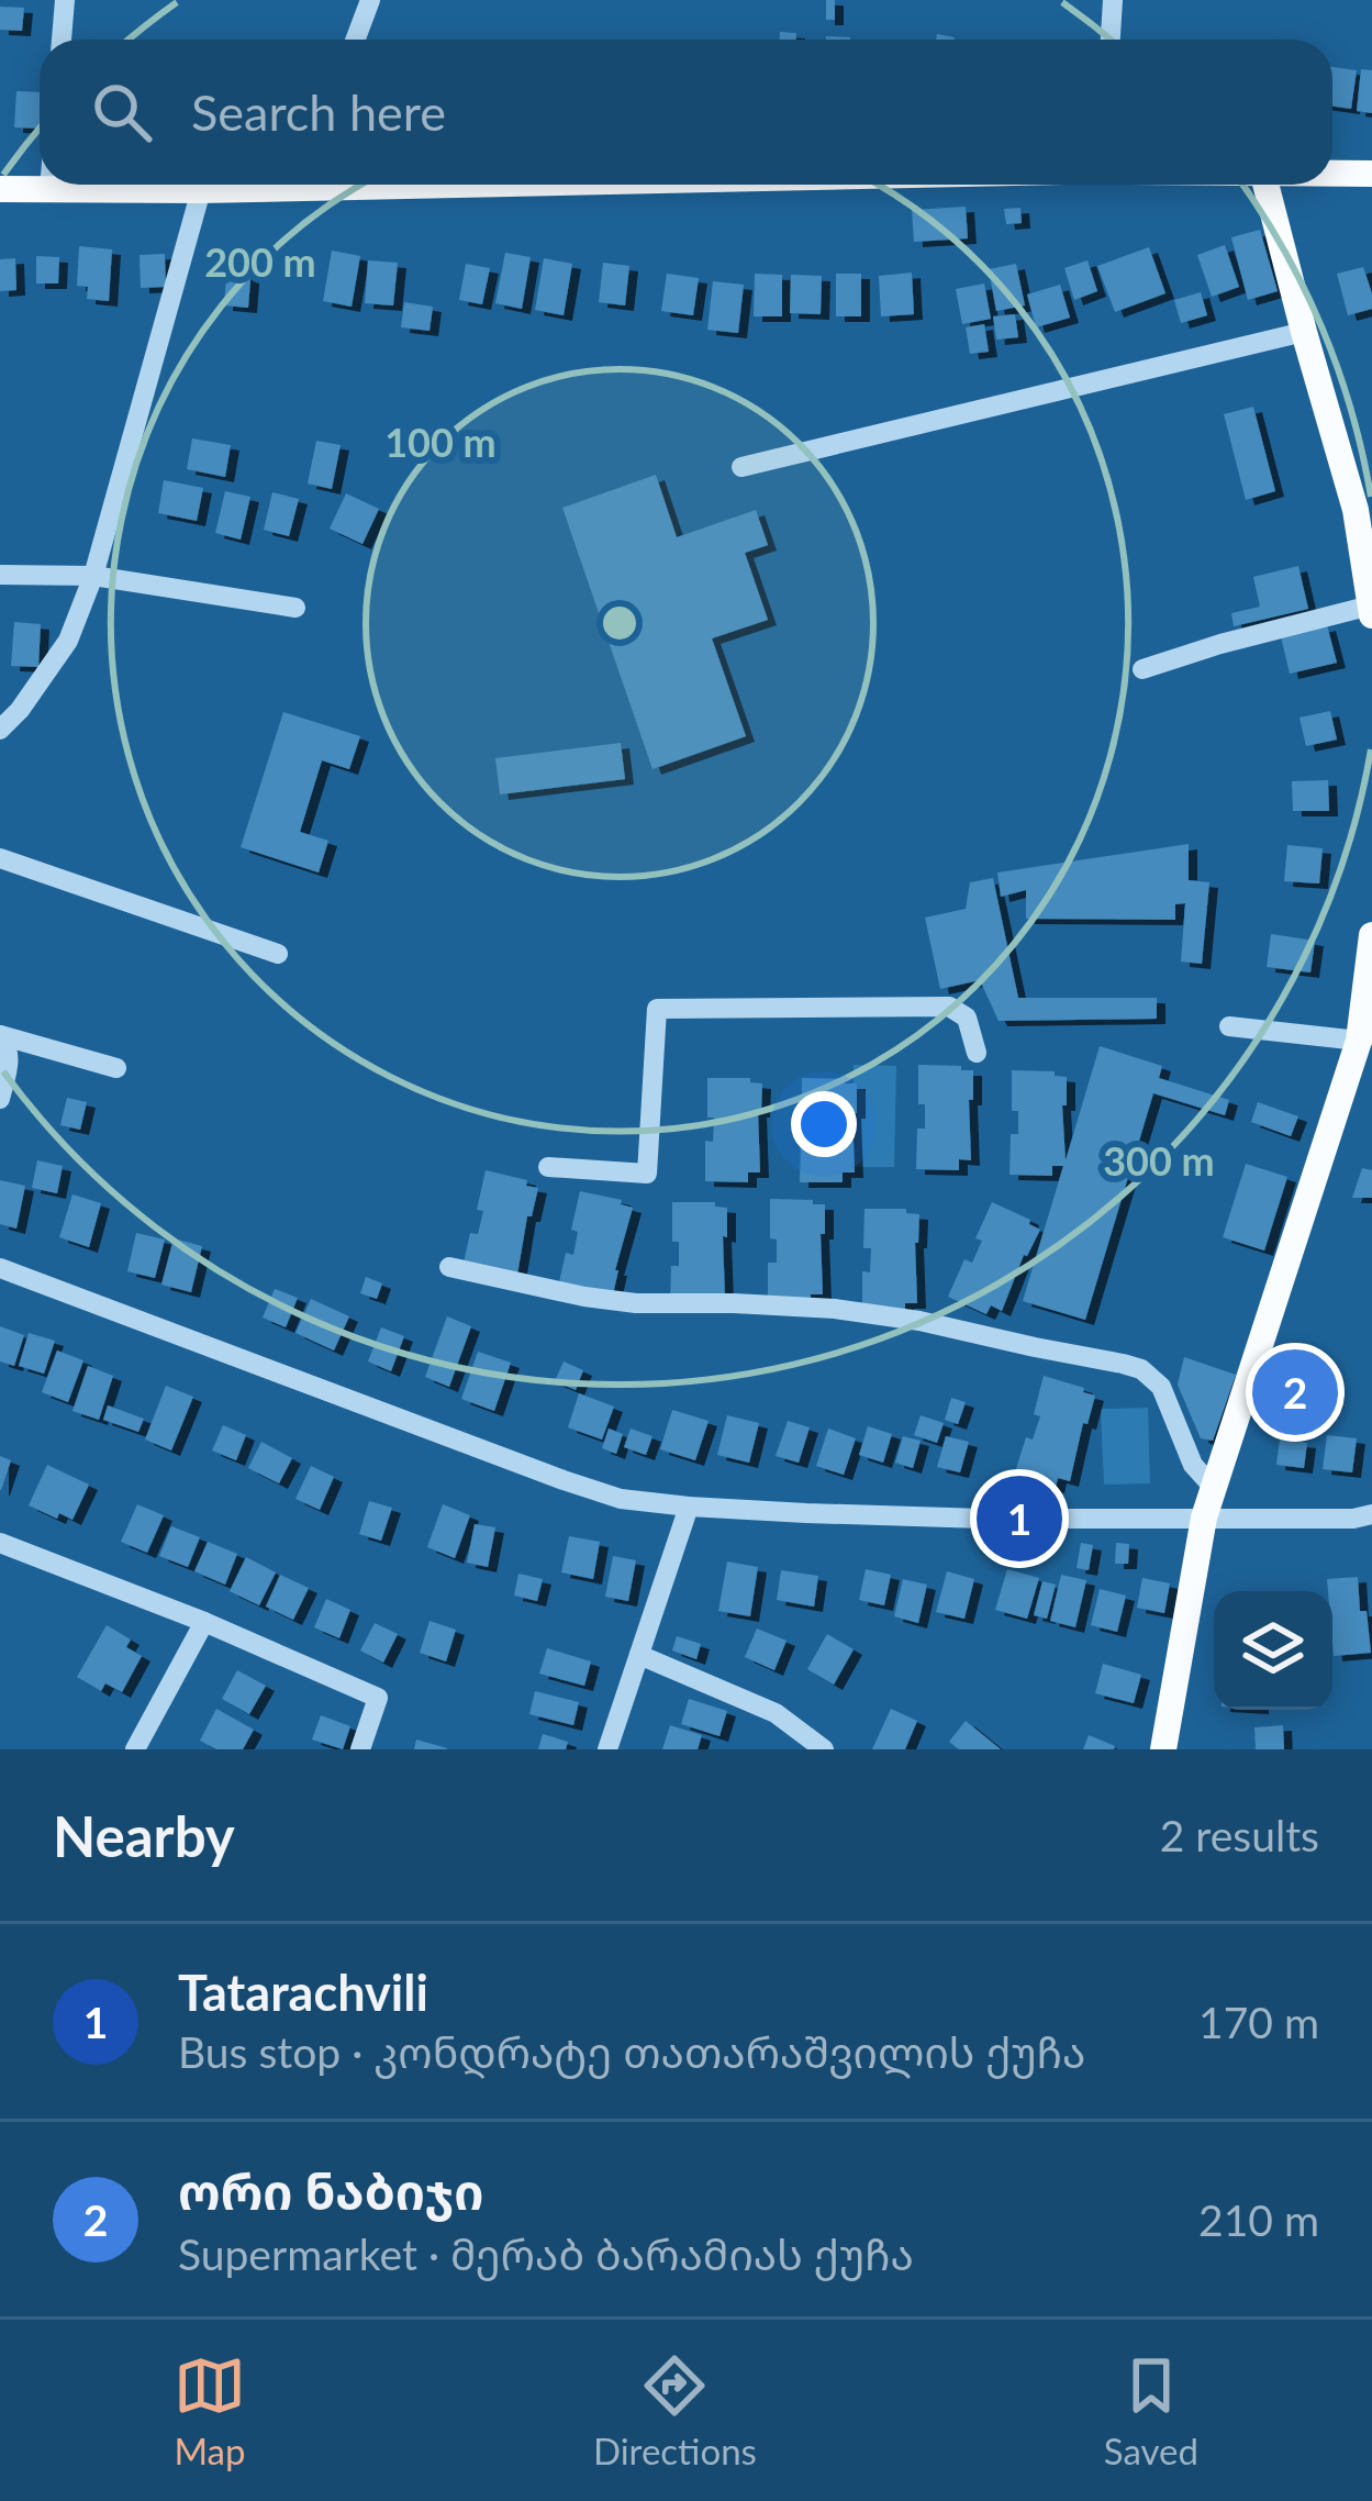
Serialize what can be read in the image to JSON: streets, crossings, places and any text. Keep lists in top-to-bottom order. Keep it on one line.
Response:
{"page":{"search":"Search here","pins":["2","1"],"heading":["Nearby","2 results"],"list":[{"mark":"1","name":"Tatarachvili","note":"Bus stop · კონდრატე თათარაშვილის ქუჩა","value":"170 m"},{"mark":"2","name":"ორი ნაბიჯი","note":"Supermarket · მერაბ ბარამიას ქუჩა","value":"210 m"}],"nav":["Map","Directions","Saved"]},"rings":["200 m","100 m","300 m"]}
